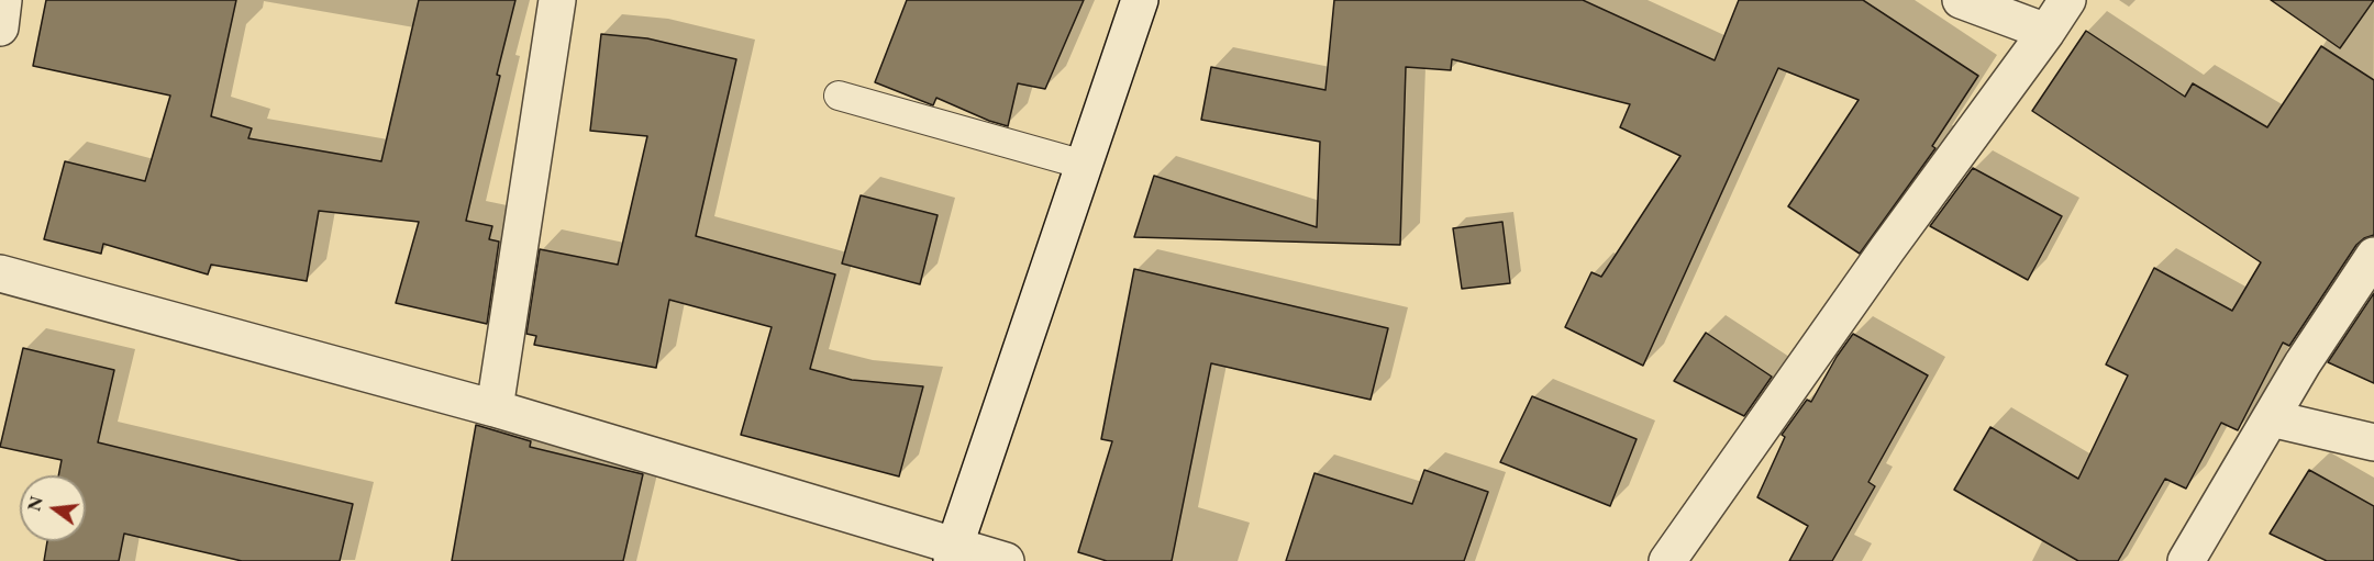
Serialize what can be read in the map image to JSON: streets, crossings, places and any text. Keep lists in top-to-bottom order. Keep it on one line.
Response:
{"north":"left"}
